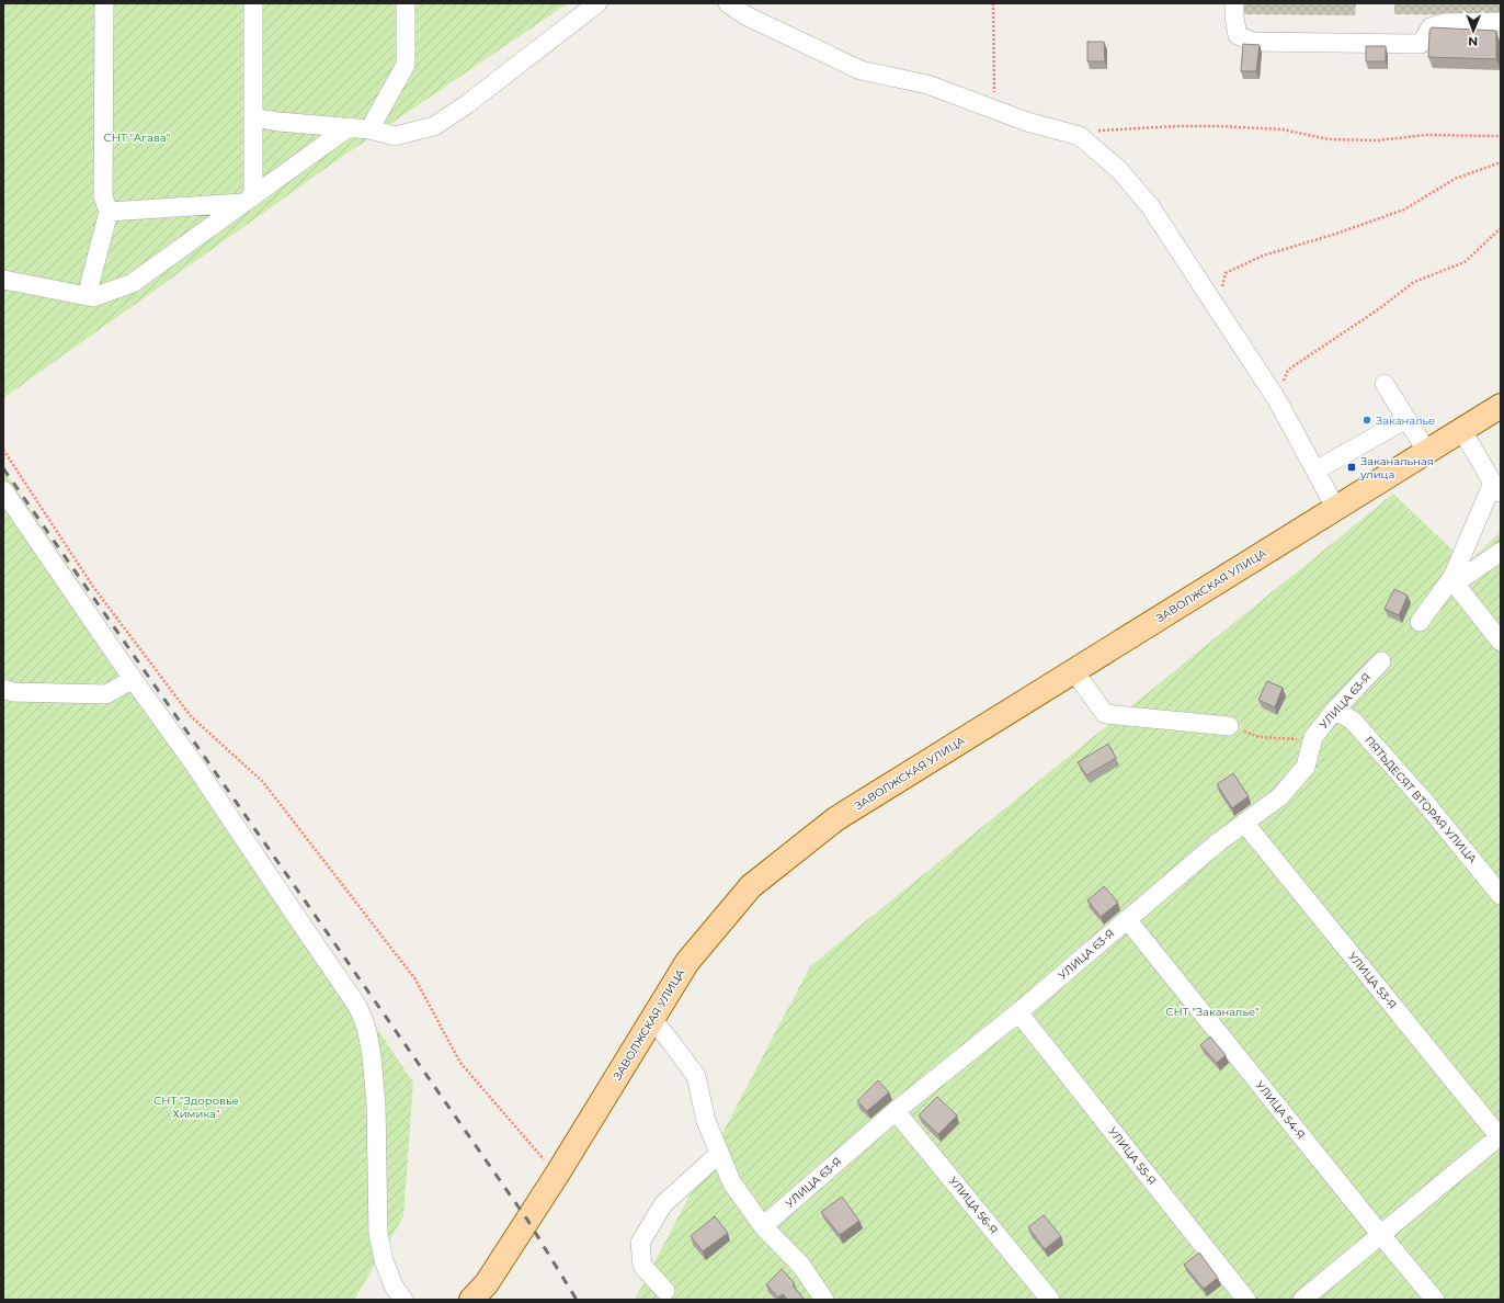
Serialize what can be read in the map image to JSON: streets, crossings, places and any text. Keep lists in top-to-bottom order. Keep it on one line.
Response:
{"streets":{"main road":["ЗАВОЛЖСКАЯ УЛИЦА"],"street":["УЛИЦА 63-Я","ПЯТЬДЕСЯТ ВТОРАЯ УЛИЦА","УЛИЦА 53-Я","УЛИЦА 54-Я","УЛИЦА 55-Я","УЛИЦА 56-Я"]},"crossings":[["УЛИЦА 63-Я","ПЯТЬДЕСЯТ ВТОРАЯ УЛИЦА"],["УЛИЦА 63-Я","УЛИЦА 53-Я"],["УЛИЦА 63-Я","УЛИЦА 54-Я"],["УЛИЦА 63-Я","УЛИЦА 55-Я"],["УЛИЦА 63-Я","УЛИЦА 56-Я"]],"parks":["СНТ \"Агава\"","СНТ \"Заканалье\"","СНТ \"Здоровье Химика\""],"places":{"other":["Заканалье"],"transit":["Заканальная улица"]},"north":"bottom"}
